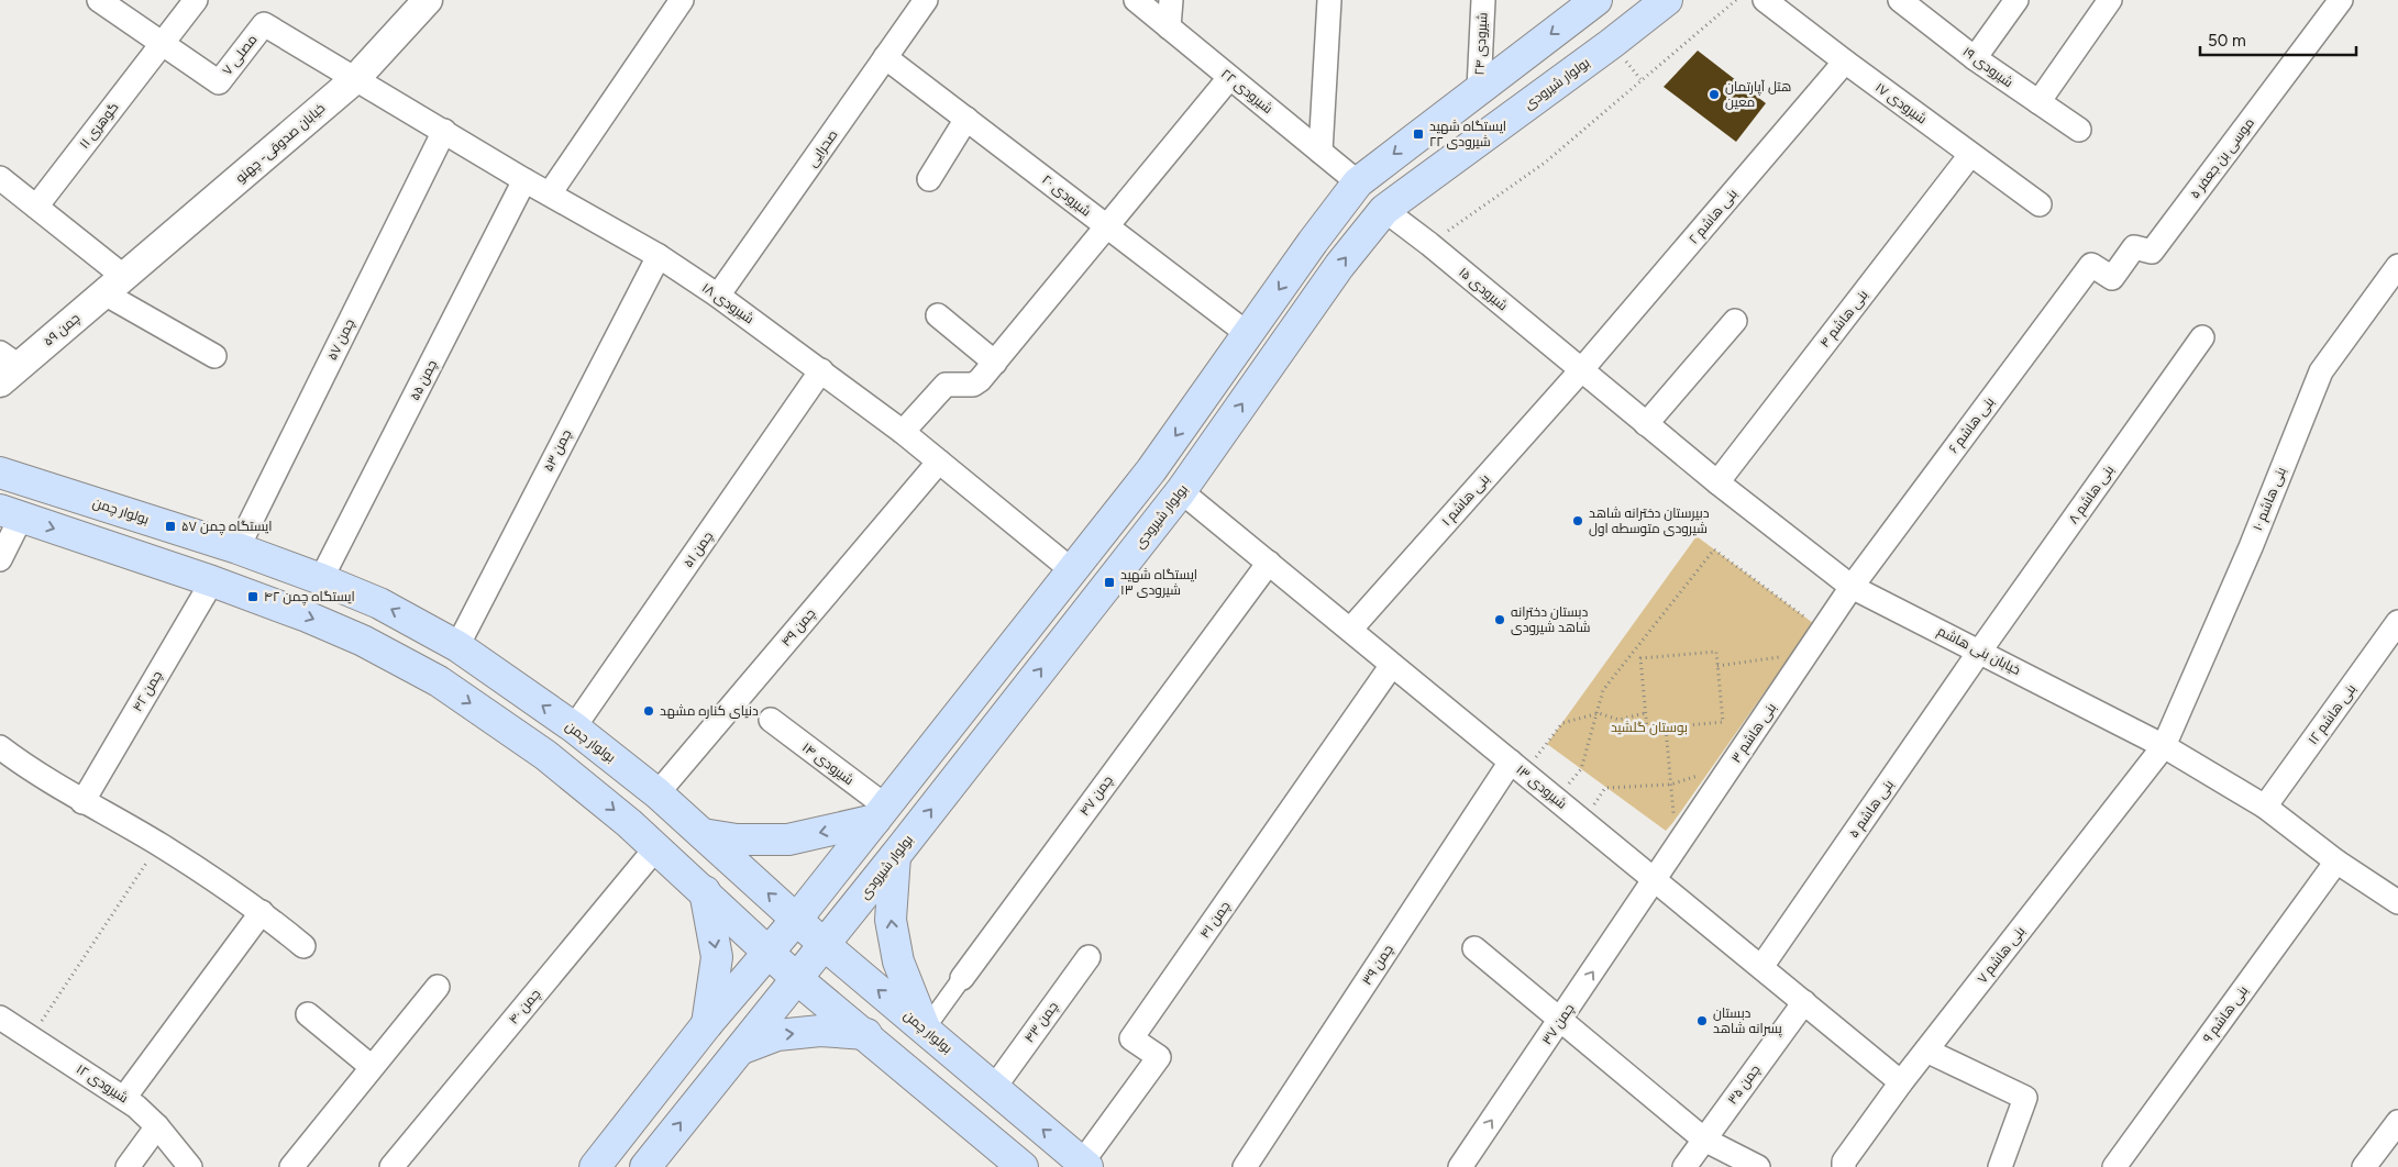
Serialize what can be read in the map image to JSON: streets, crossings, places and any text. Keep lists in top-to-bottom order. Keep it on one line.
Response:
{"streets":{"main road":["بولوار شیرودی","بولوار چمن"],"street":["شیرودی ۲۴","مصلی ۷","شیرودی ۱۹","شیرودی ۲۲","شیرودی ۱۷","گوهری ۱۱","خیابان صدوقی- چهنو","صحرایی","موسی بن جعفر ۵","شیرودی ۲۰","بنی هاشم ۲","شیرودی ۱۵","شیرودی ۱۸","بنی هاشم ۴","چمن ۵۹","چمن ۵۷","چمن ۵۵","بنی هاشم ۶","چمن ۵۳","بنی هاشم ۸","بنی هاشم ۱۰","بنی هاشم ۱","چمن ۵۱","چمن ۴۹","خیابان بنی هاشم","چمن ۴۲","بنی هاشم ۱۲","بنی هاشم ۳","شیرودی ۱۴","شیرودی ۱۳","چمن ۴۷","بنی هاشم ۵","چمن ۴۱","بنی هاشم ۷","چمن ۳۹","چمن ۴۰","بنی هاشم ۹","چمن ۴۳","چمن ۳۷","شیرودی ۱۲","چمن ۳۵"]},"crossings":[["مصلی ۷","گوهری ۱۱"],["مصلی ۷","خیابان صدوقی- چهنو"],["مصلی ۷","شیرودی ۱۸"],["بولوار شیرودی","شیرودی ۱۵"],["بولوار شیرودی","بولوار چمن"],["بولوار شیرودی","شیرودی ۱۳"],["شیرودی ۱۷","بنی هاشم ۲"],["شیرودی ۱۷","بنی هاشم ۴"],["خیابان صدوقی- چهنو","شیرودی ۱۸"],["خیابان صدوقی- چهنو","چمن ۵۹"],["صحرایی","شیرودی ۲۰"],["صحرایی","شیرودی ۱۸"],["موسی بن جعفر ۵","بنی هاشم ۶"],["بنی هاشم ۲","شیرودی ۱۵"],["بنی هاشم ۲","بنی هاشم ۱"],["بنی هاشم ۲","خیابان بنی هاشم"],["شیرودی ۱۵","بنی هاشم ۱"],["شیرودی ۱۵","خیابان بنی هاشم"],["شیرودی ۱۸","چمن ۵۷"],["شیرودی ۱۸","چمن ۵۵"],["شیرودی ۱۸","چمن ۵۳"],["شیرودی ۱۸","چمن ۵۱"],["شیرودی ۱۸","چمن ۴۹"],["بنی هاشم ۴","خیابان بنی هاشم"],["چمن ۵۷","بولوار چمن"],["چمن ۵۵","بولوار چمن"],["بنی هاشم ۶","خیابان بنی هاشم"],["بنی هاشم ۶","بنی هاشم ۳"],["چمن ۵۳","بولوار چمن"],["بنی هاشم ۸","خیابان بنی هاشم"],["بنی هاشم ۸","بنی هاشم ۵"],["بنی هاشم ۱۰","خیابان بنی هاشم"],["بنی هاشم ۱۰","بنی هاشم ۷"],["بنی هاشم ۱","خیابان بنی هاشم"],["بنی هاشم ۱","شیرودی ۱۳"],["بولوار چمن","چمن ۵۱"],["بولوار چمن","چمن ۴۹"],["بولوار چمن","چمن ۴۷"],["بولوار چمن","چمن ۴۱"],["بولوار چمن","چمن ۴۳"],["خیابان بنی هاشم","بنی هاشم ۱۲"],["خیابان بنی هاشم","بنی هاشم ۳"],["خیابان بنی هاشم","بنی هاشم ۵"],["خیابان بنی هاشم","بنی هاشم ۷"],["خیابان بنی هاشم","بنی هاشم ۹"],["بنی هاشم ۳","شیرودی ۱۳"],["بنی هاشم ۳","چمن ۳۷"],["شیرودی ۱۳","چمن ۴۷"],["شیرودی ۱۳","بنی هاشم ۵"],["شیرودی ۱۳","چمن ۴۱"],["شیرودی ۱۳","بنی هاشم ۷"],["شیرودی ۱۳","چمن ۳۹"],["شیرودی ۱۳","چمن ۳۷"],["شیرودی ۱۳","چمن ۳۵"]],"one_way":["چمن ۳۷"],"parks":["بوستان گلشید"],"places":{"other":["هتل آپارتمان معین","دبیرستان دخترانه شاهد شیرودی متوسطه اول","دبستان دخترانه شاهد شیرودی","دنیای کناره مشهد","دبستان پسرانه شاهد"],"transit":["ایستگاه شهید شیرودی ۲۲","ایستگاه چمن ۵۷","ایستگاه شهید شیرودی ۱۳","ایستگاه چمن ۴۲"]},"scale_bar":"50 m"}
